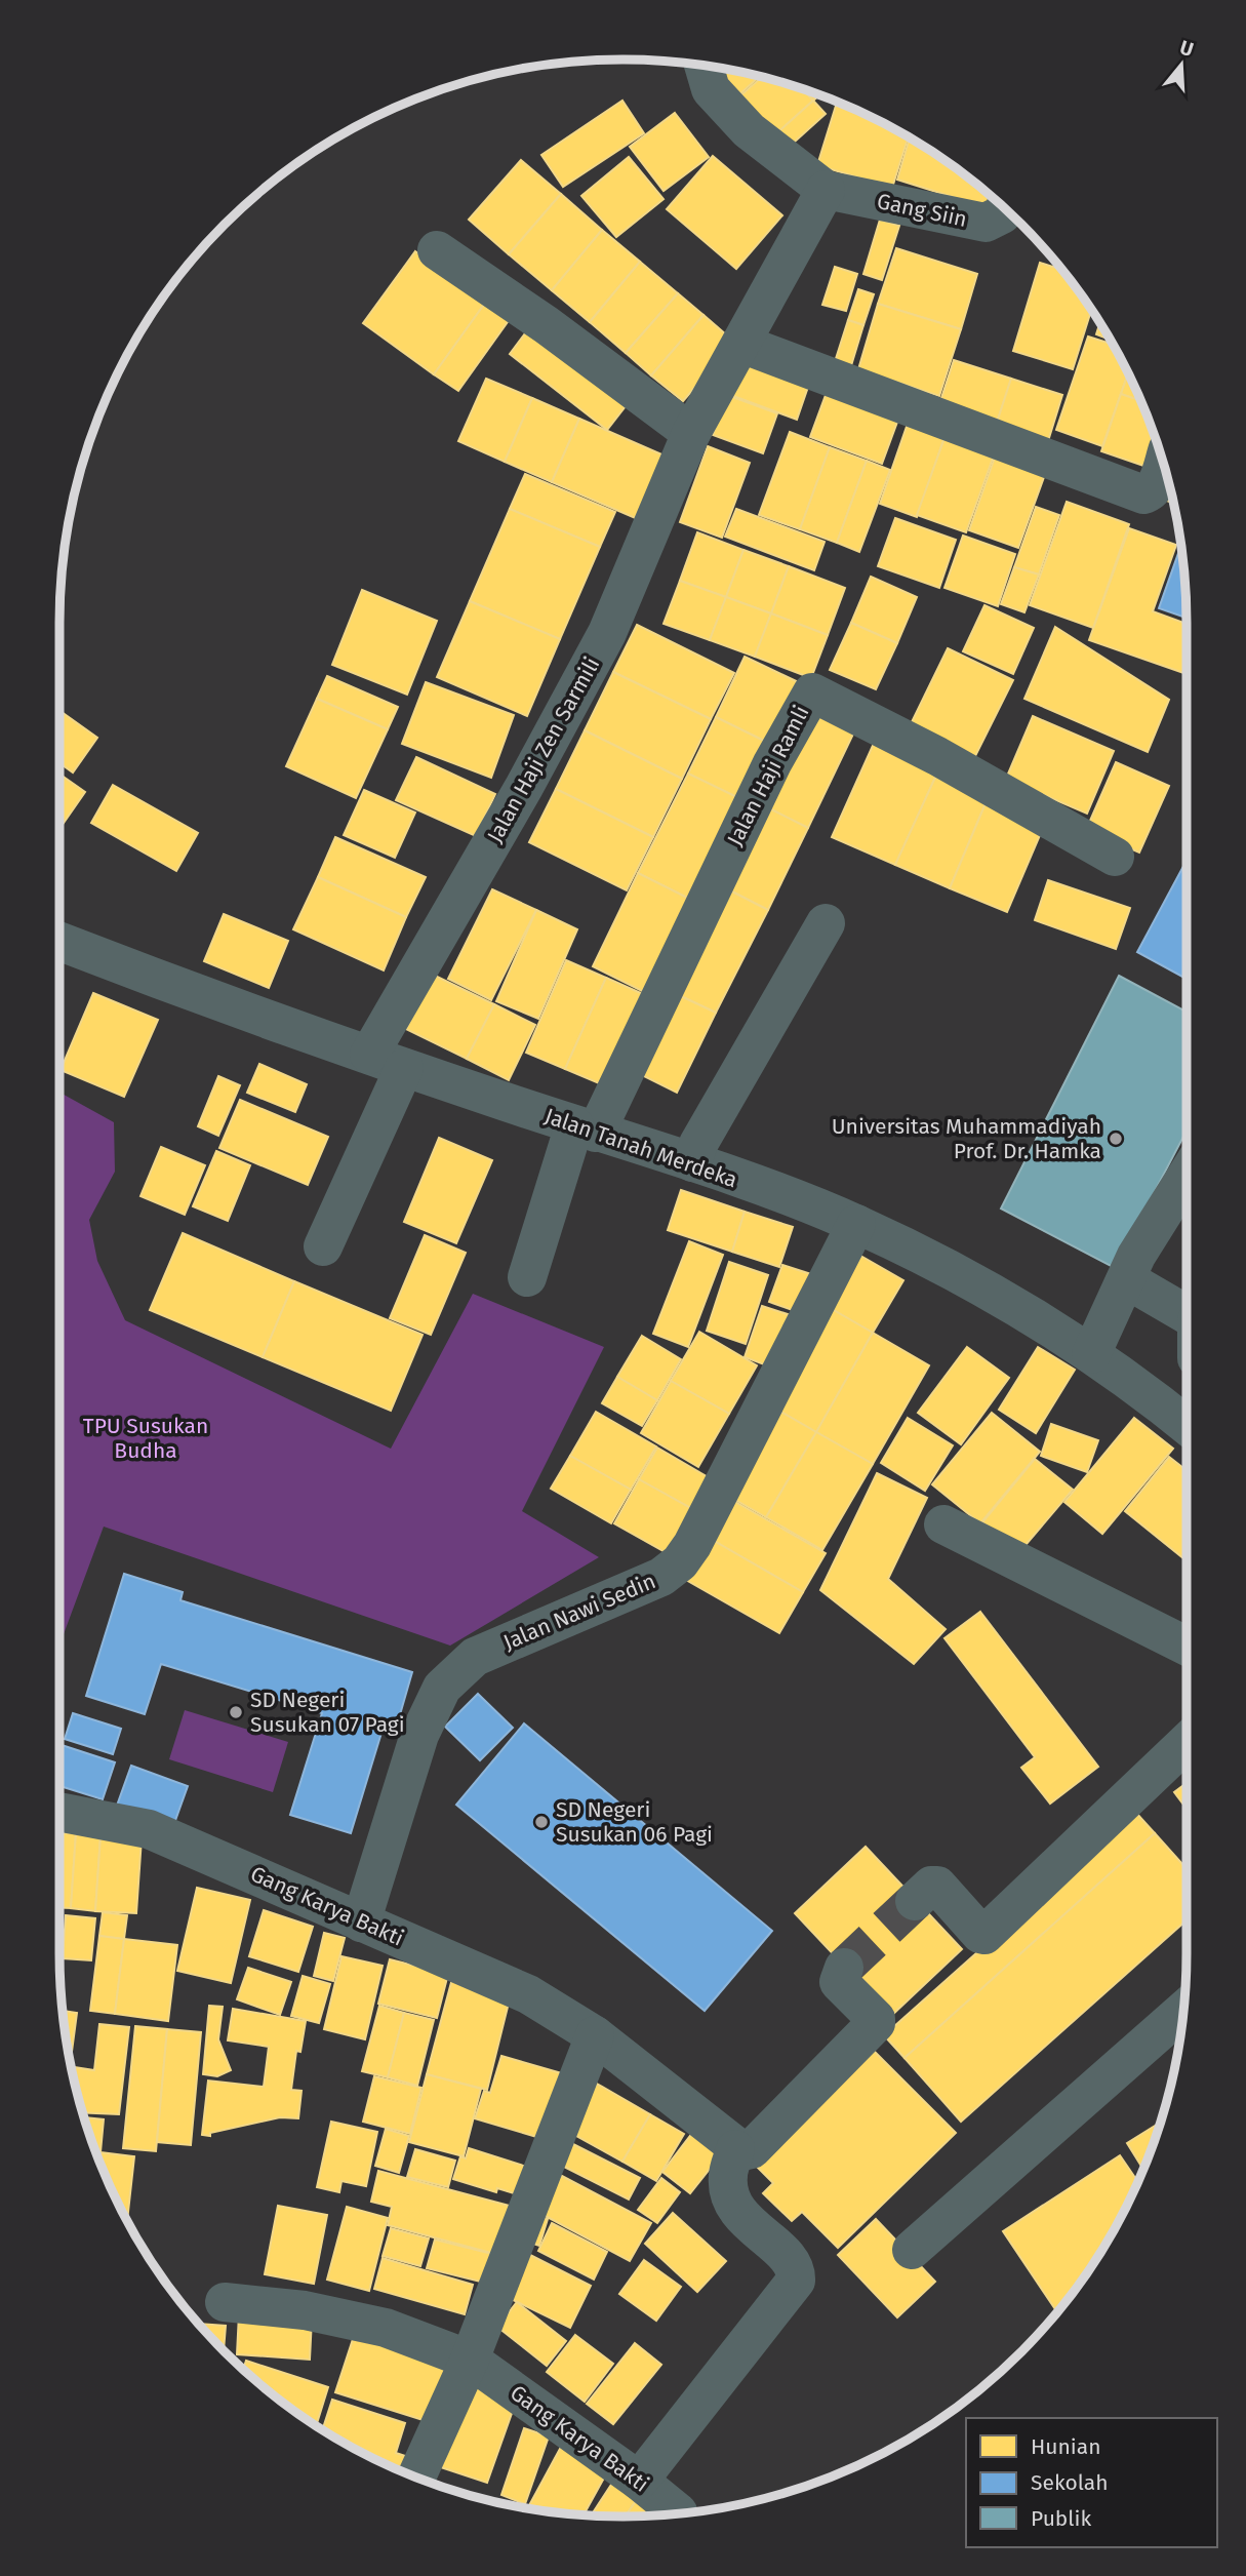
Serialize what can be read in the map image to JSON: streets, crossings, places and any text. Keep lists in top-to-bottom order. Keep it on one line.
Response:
{"streets":{"street":["Gang Siin","Jalan Haji Zen Sarmili","Jalan Haji Ramli","Jalan Tanah Merdeka","Jalan Nawi Sedin","Gang Karya Bakti"]},"crossings":[["Gang Siin","Jalan Haji Zen Sarmili"],["Jalan Haji Zen Sarmili","Jalan Tanah Merdeka"],["Jalan Haji Ramli","Jalan Tanah Merdeka"],["Jalan Tanah Merdeka","Jalan Nawi Sedin"],["Jalan Nawi Sedin","Gang Karya Bakti"]],"parks":["TPU Susukan Budha"],"places":["Universitas Muhammadiyah Prof. Dr. Hamka","SD Negeri Susukan 07 Pagi","SD Negeri Susukan 06 Pagi"],"legend":["Hunian","Sekolah","Publik"],"north":"top"}
